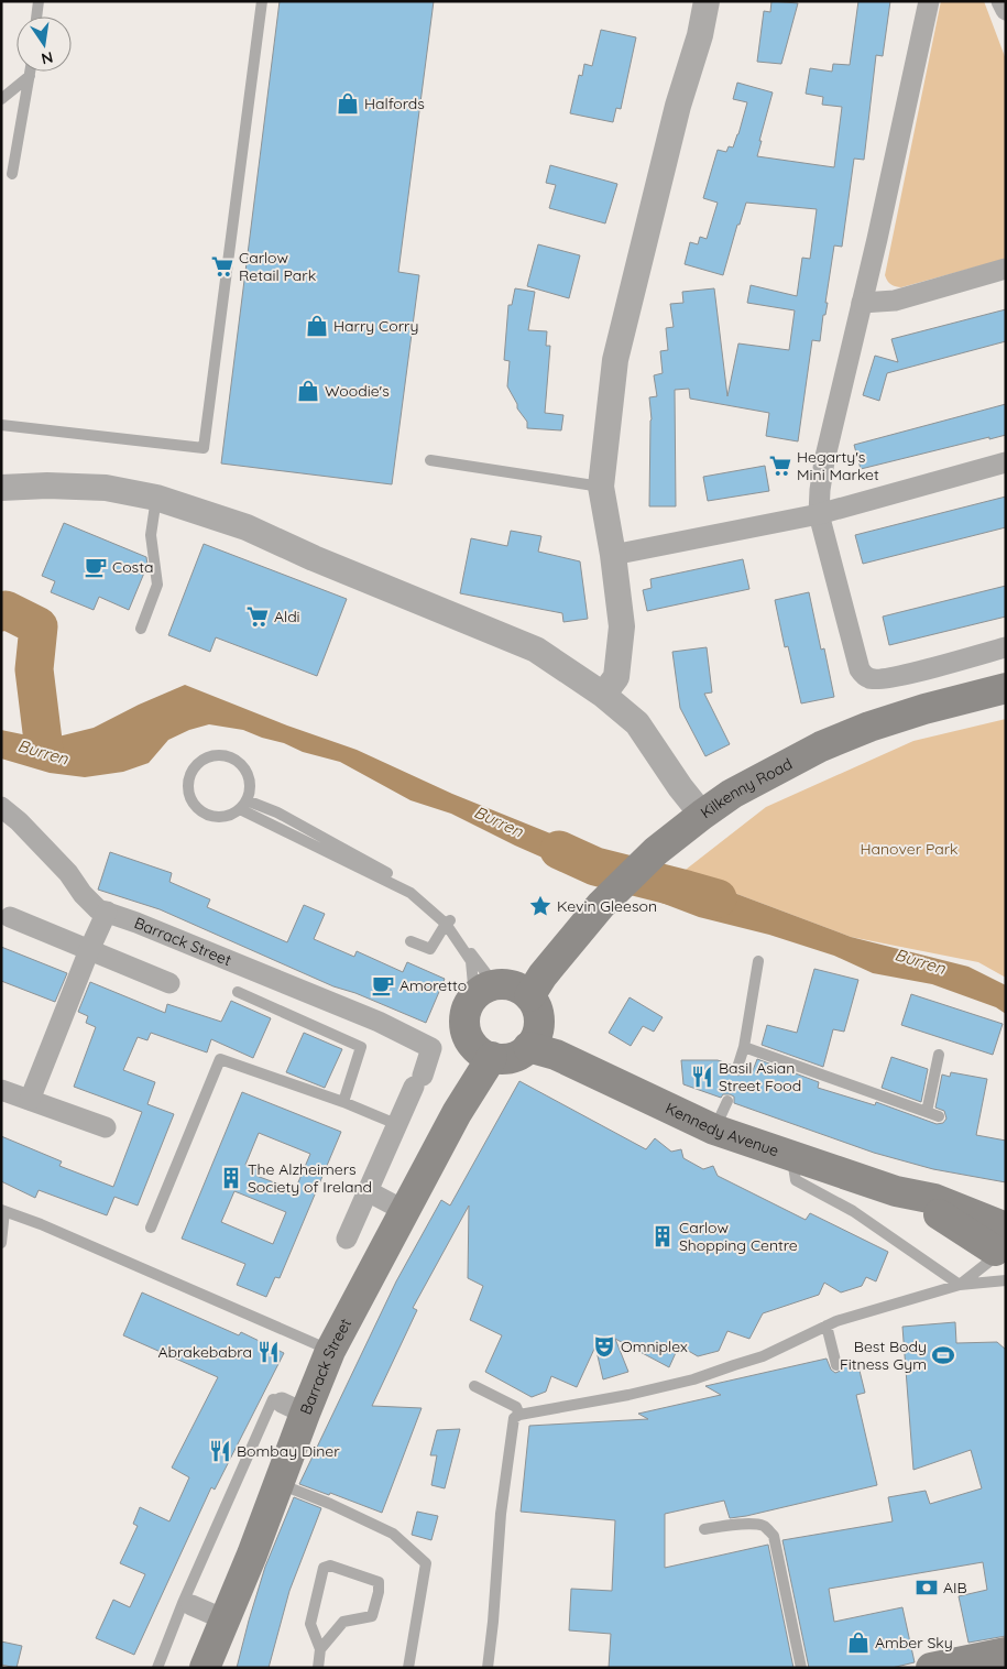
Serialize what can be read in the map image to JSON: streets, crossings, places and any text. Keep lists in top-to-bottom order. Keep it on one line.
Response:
{"streets":{"main road":["Kilkenny Road","Barrack Street","Kennedy Avenue"]},"crossings":[["Kilkenny Road","Barrack Street"],["Kilkenny Road","Kennedy Avenue"],["Barrack Street","Kennedy Avenue"]],"water":["Burren"],"parks":["Hanover Park"],"places":{"shop":["Halfords","Harry Corry","Woodie's","Amber Sky"],"supermarket":["Carlow Retail Park","Hegarty's Mini Market","Aldi"],"cafe":["Costa","Amoretto"],"place":["Kevin Gleeson"],"restaurant":["Basil Asian Street Food","Abrakebabra","Bombay Diner"],"building":["The Alzheimers Society of Ireland","Carlow Shopping Centre"],"theatre":["Omniplex"],"sports":["Best Body Fitness Gym"],"bank":["AIB"]},"north":"bottom"}
